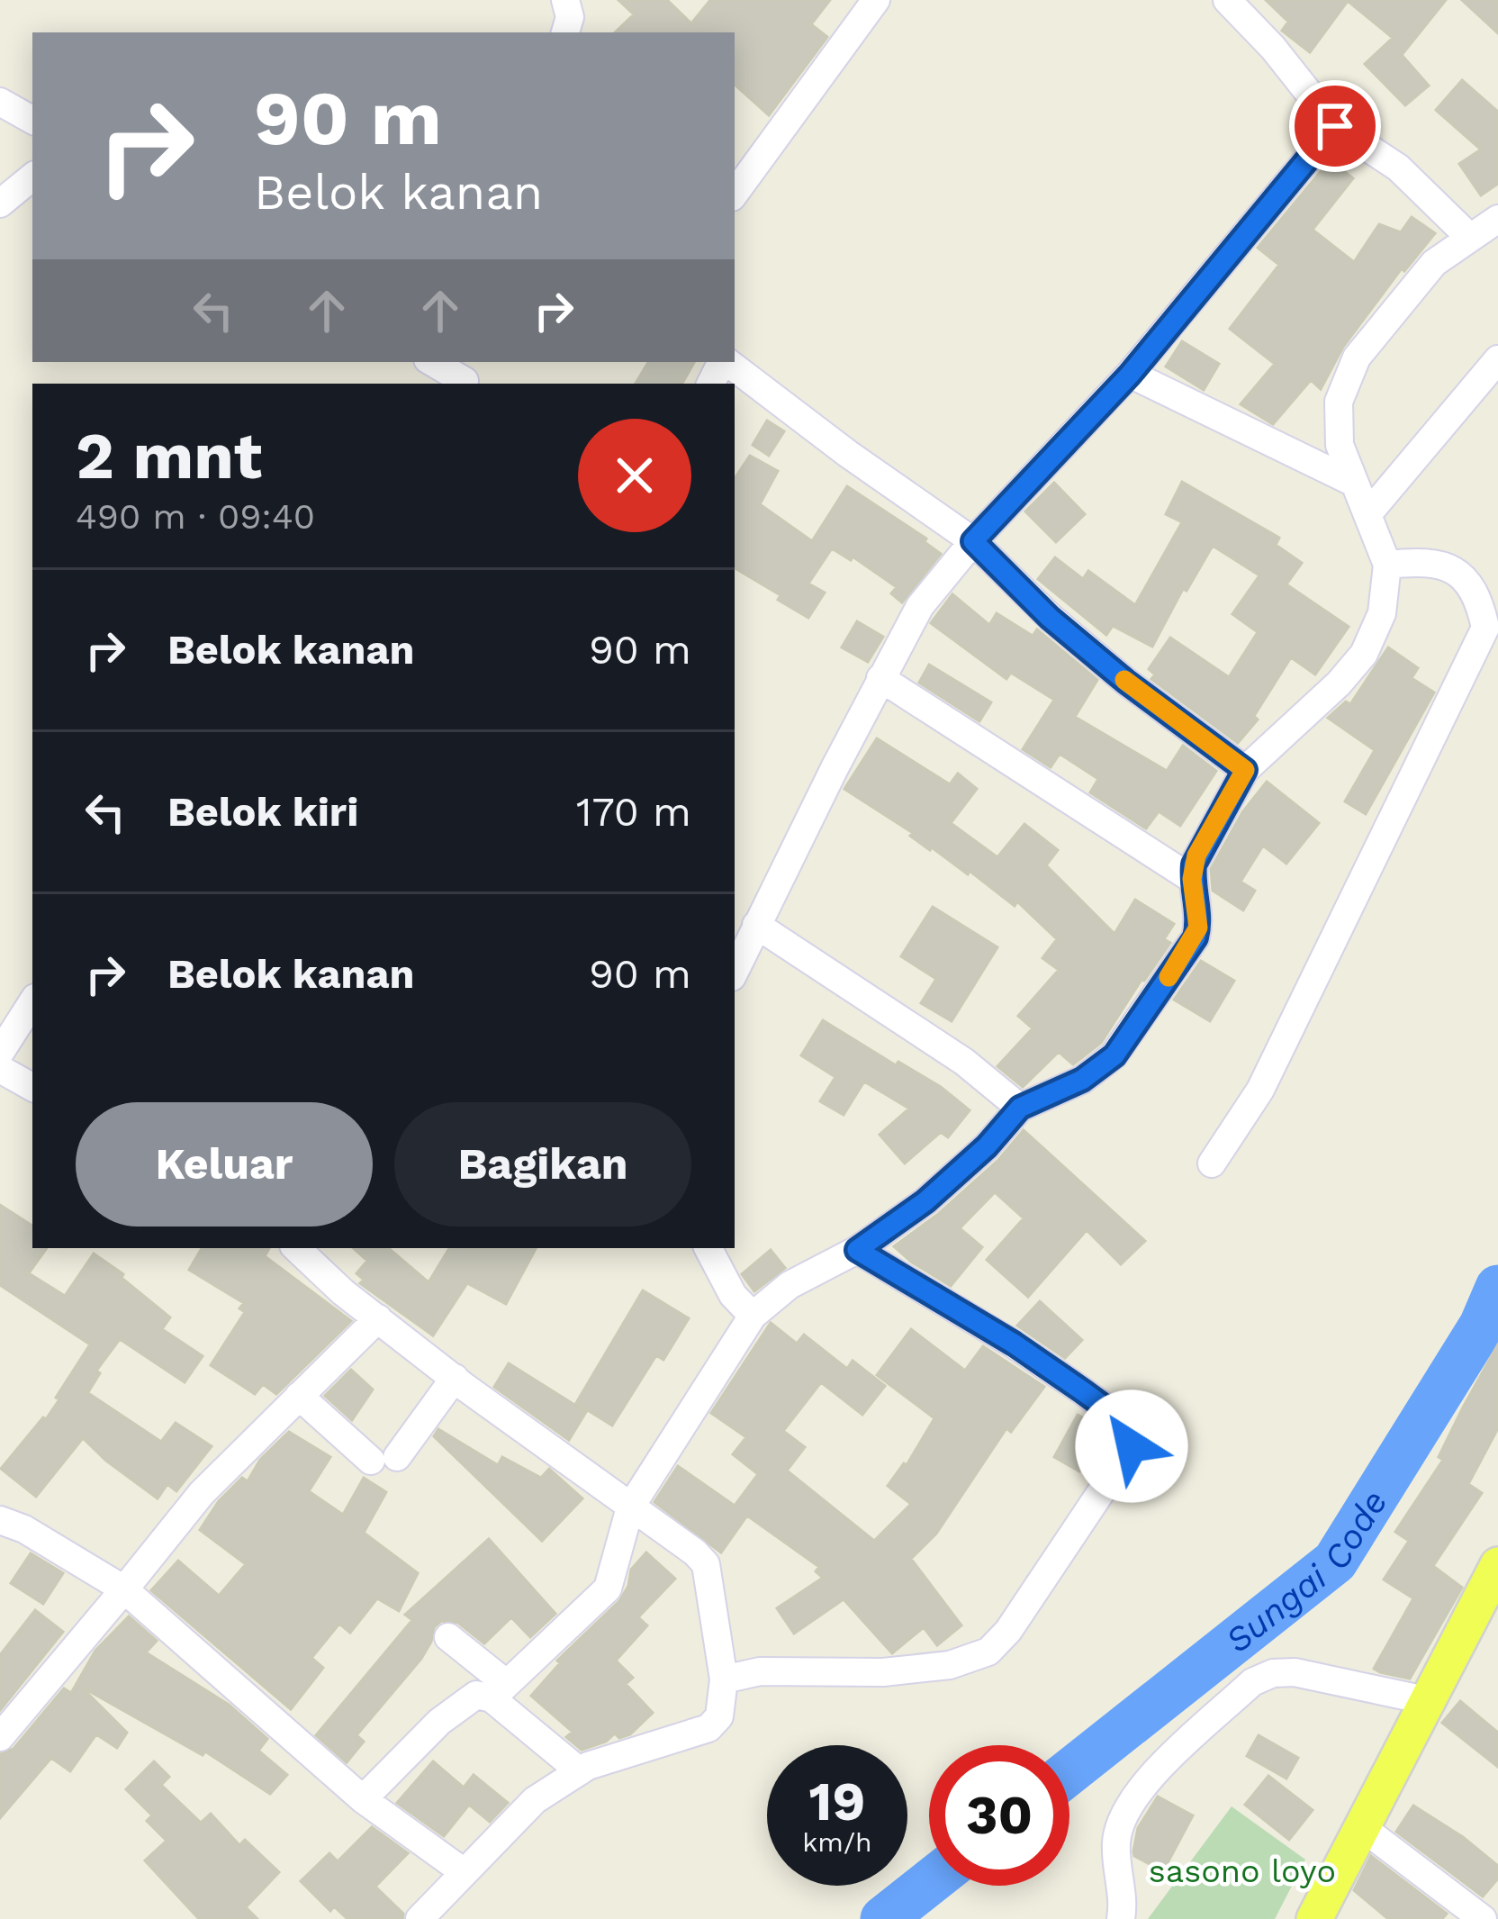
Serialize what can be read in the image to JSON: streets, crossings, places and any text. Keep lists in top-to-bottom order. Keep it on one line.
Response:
{"water":["Sungai Code"],"parks":["sasono loyo"],"page":{"turn":["90 m","Belok kanan"],"heading":["2 mnt","490 m · 09:40"],"list":[{"name":"Belok kanan","value":"90 m"},{"name":"Belok kiri","value":"170 m"},{"name":"Belok kanan","value":"90 m"}],"buttons":["Keluar","Bagikan"],"speed":"19 km/h","limit":"30"}}
